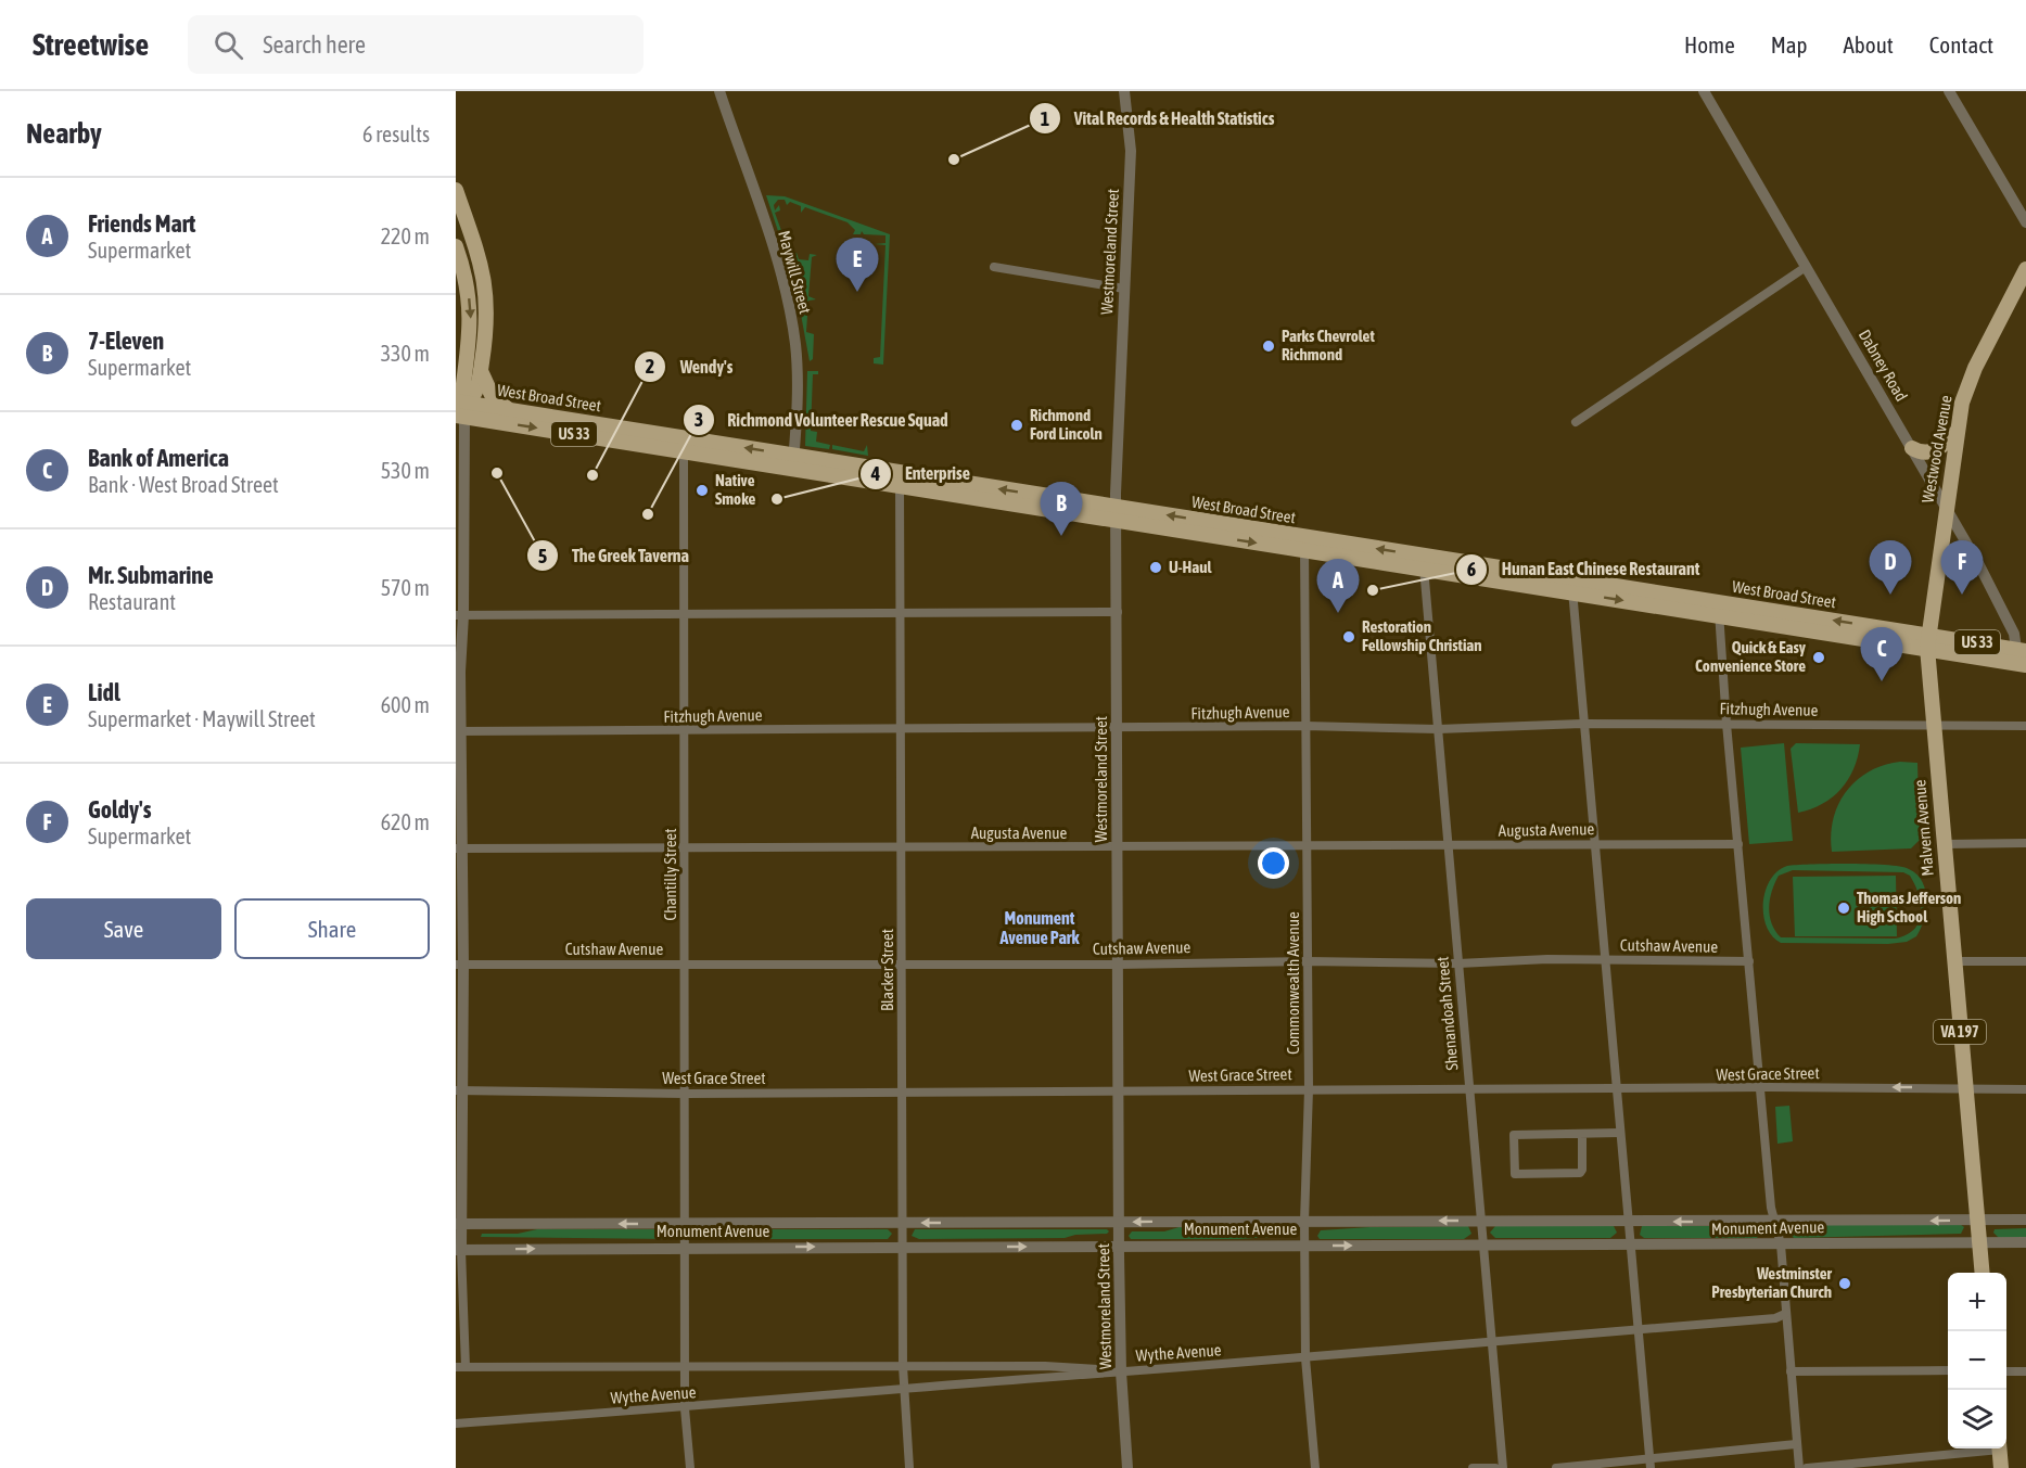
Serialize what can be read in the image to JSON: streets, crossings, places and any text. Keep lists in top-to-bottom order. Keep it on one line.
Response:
{"streets":{"main road":["West Broad Street","US 33","Westwood Avenue","Malvern Avenue","VA 197"],"street":["Westmoreland Street","Maywill Street","Dabney Road","Fitzhugh Avenue","Augusta Avenue","Chantilly Street","Cutshaw Avenue","Blacker Street","Commonwealth Avenue","Shenandoah Street","West Grace Street","Monument Avenue","Wythe Avenue"]},"crossings":[["Westmoreland Street","West Broad Street"],["Westmoreland Street","Fitzhugh Avenue"],["Westmoreland Street","Augusta Avenue"],["Westmoreland Street","Cutshaw Avenue"],["Westmoreland Street","West Grace Street"],["Westmoreland Street","Monument Avenue"],["Westmoreland Street","Wythe Avenue"],["Maywill Street","West Broad Street"],["Dabney Road","West Broad Street"],["Dabney Road","Westwood Avenue"],["West Broad Street","Westwood Avenue"],["West Broad Street","Malvern Avenue"],["West Broad Street","Chantilly Street"],["West Broad Street","Blacker Street"],["West Broad Street","Commonwealth Avenue"],["West Broad Street","Shenandoah Street"],["Westwood Avenue","Malvern Avenue"],["Fitzhugh Avenue","Malvern Avenue"],["Fitzhugh Avenue","Chantilly Street"],["Fitzhugh Avenue","Blacker Street"],["Fitzhugh Avenue","Commonwealth Avenue"],["Fitzhugh Avenue","Shenandoah Street"],["Malvern Avenue","West Grace Street"],["Malvern Avenue","Monument Avenue"],["Augusta Avenue","Chantilly Street"],["Augusta Avenue","Blacker Street"],["Augusta Avenue","Commonwealth Avenue"],["Augusta Avenue","Shenandoah Street"],["Chantilly Street","Cutshaw Avenue"],["Chantilly Street","West Grace Street"],["Chantilly Street","Monument Avenue"],["Chantilly Street","Wythe Avenue"],["Cutshaw Avenue","Blacker Street"],["Cutshaw Avenue","Commonwealth Avenue"],["Cutshaw Avenue","Shenandoah Street"],["Blacker Street","West Grace Street"],["Blacker Street","Monument Avenue"],["Blacker Street","Wythe Avenue"],["Commonwealth Avenue","West Grace Street"],["Commonwealth Avenue","Monument Avenue"],["Commonwealth Avenue","Wythe Avenue"],["Shenandoah Street","West Grace Street"],["Shenandoah Street","Monument Avenue"],["Shenandoah Street","Wythe Avenue"]],"districts":["Monument Avenue Park"],"places":["Vital Records & Health Statistics","Parks Chevrolet Richmond","Richmond Ford Lincoln","The Greek Taverna","Wendy's","Native Smoke","Enterprise","Richmond Volunteer Rescue Squad","U-Haul","Hunan East Chinese Restaurant","Restoration Fellowship Christian","Quick & Easy Convenience Store","Thomas Jefferson High School","Westminster Presbyterian Church"],"page":{"header":"Streetwise","search":"Search here","nav":["Home","Map","About","Contact"],"heading":["Nearby","6 results"],"list":[{"mark":"A","name":"Friends Mart","note":"Supermarket","value":"220 m"},{"mark":"B","name":"7-Eleven","note":"Supermarket","value":"330 m"},{"mark":"C","name":"Bank of America","note":"Bank · West Broad Street","value":"530 m"},{"mark":"D","name":"Mr. Submarine","note":"Restaurant","value":"570 m"},{"mark":"E","name":"Lidl","note":"Supermarket · Maywill Street","value":"600 m"},{"mark":"F","name":"Goldy's","note":"Supermarket","value":"620 m"}],"pins":["E","B","D","F","A","C"],"buttons":["Save","Share"],"map_buttons":["+","−"]}}
